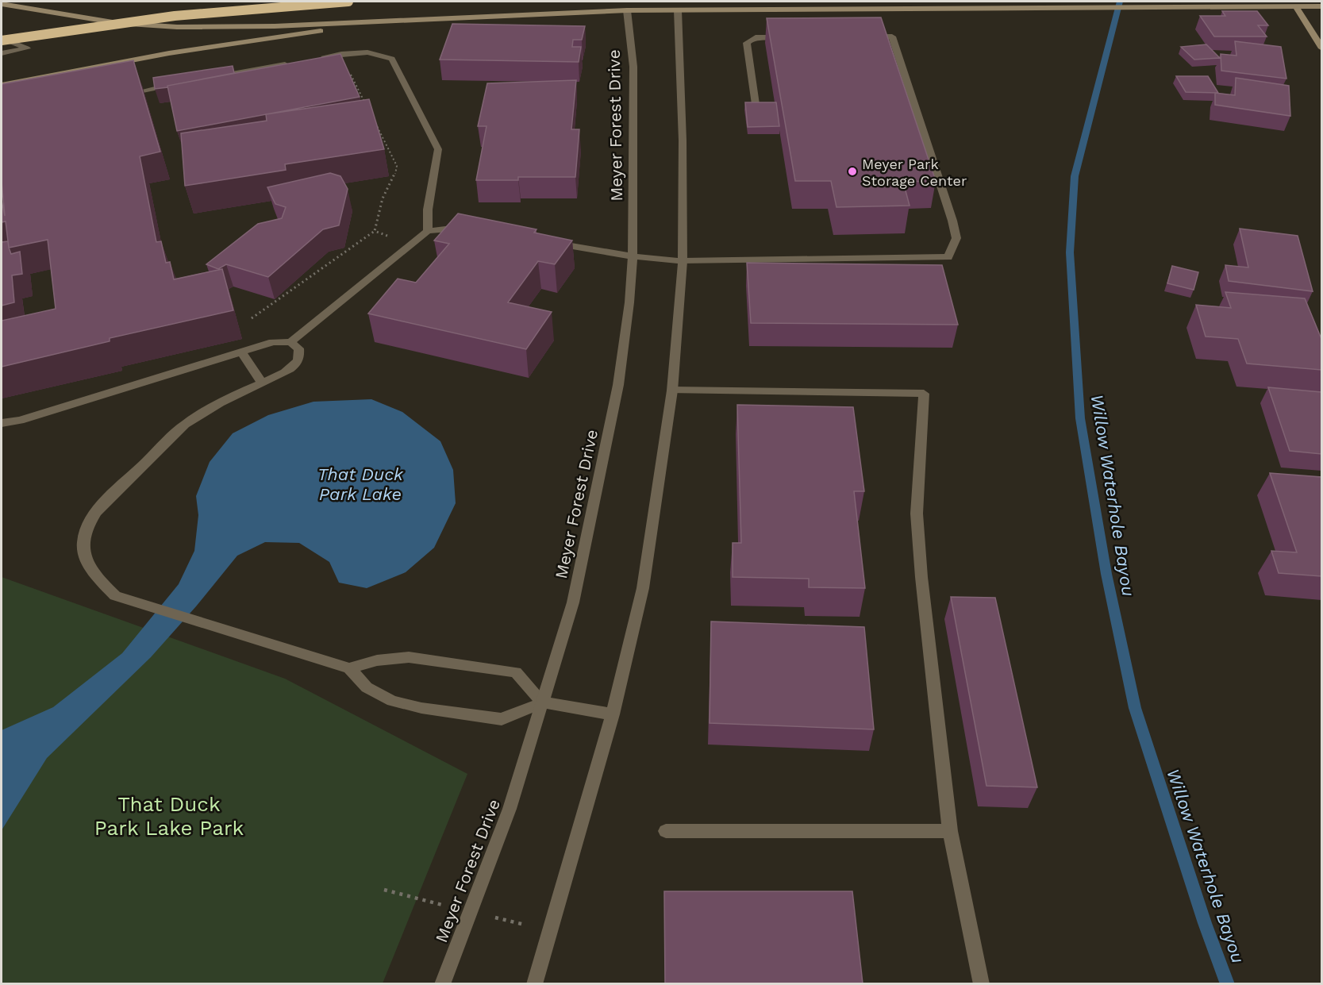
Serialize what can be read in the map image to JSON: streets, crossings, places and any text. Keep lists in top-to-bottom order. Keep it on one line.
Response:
{"streets":{"street":["Meyer Forest Drive"]},"water":["That Duck Park Lake","Willow Waterhole Bayou"],"parks":["That Duck Park Lake Park"],"places":["Meyer Park Storage Center"]}
